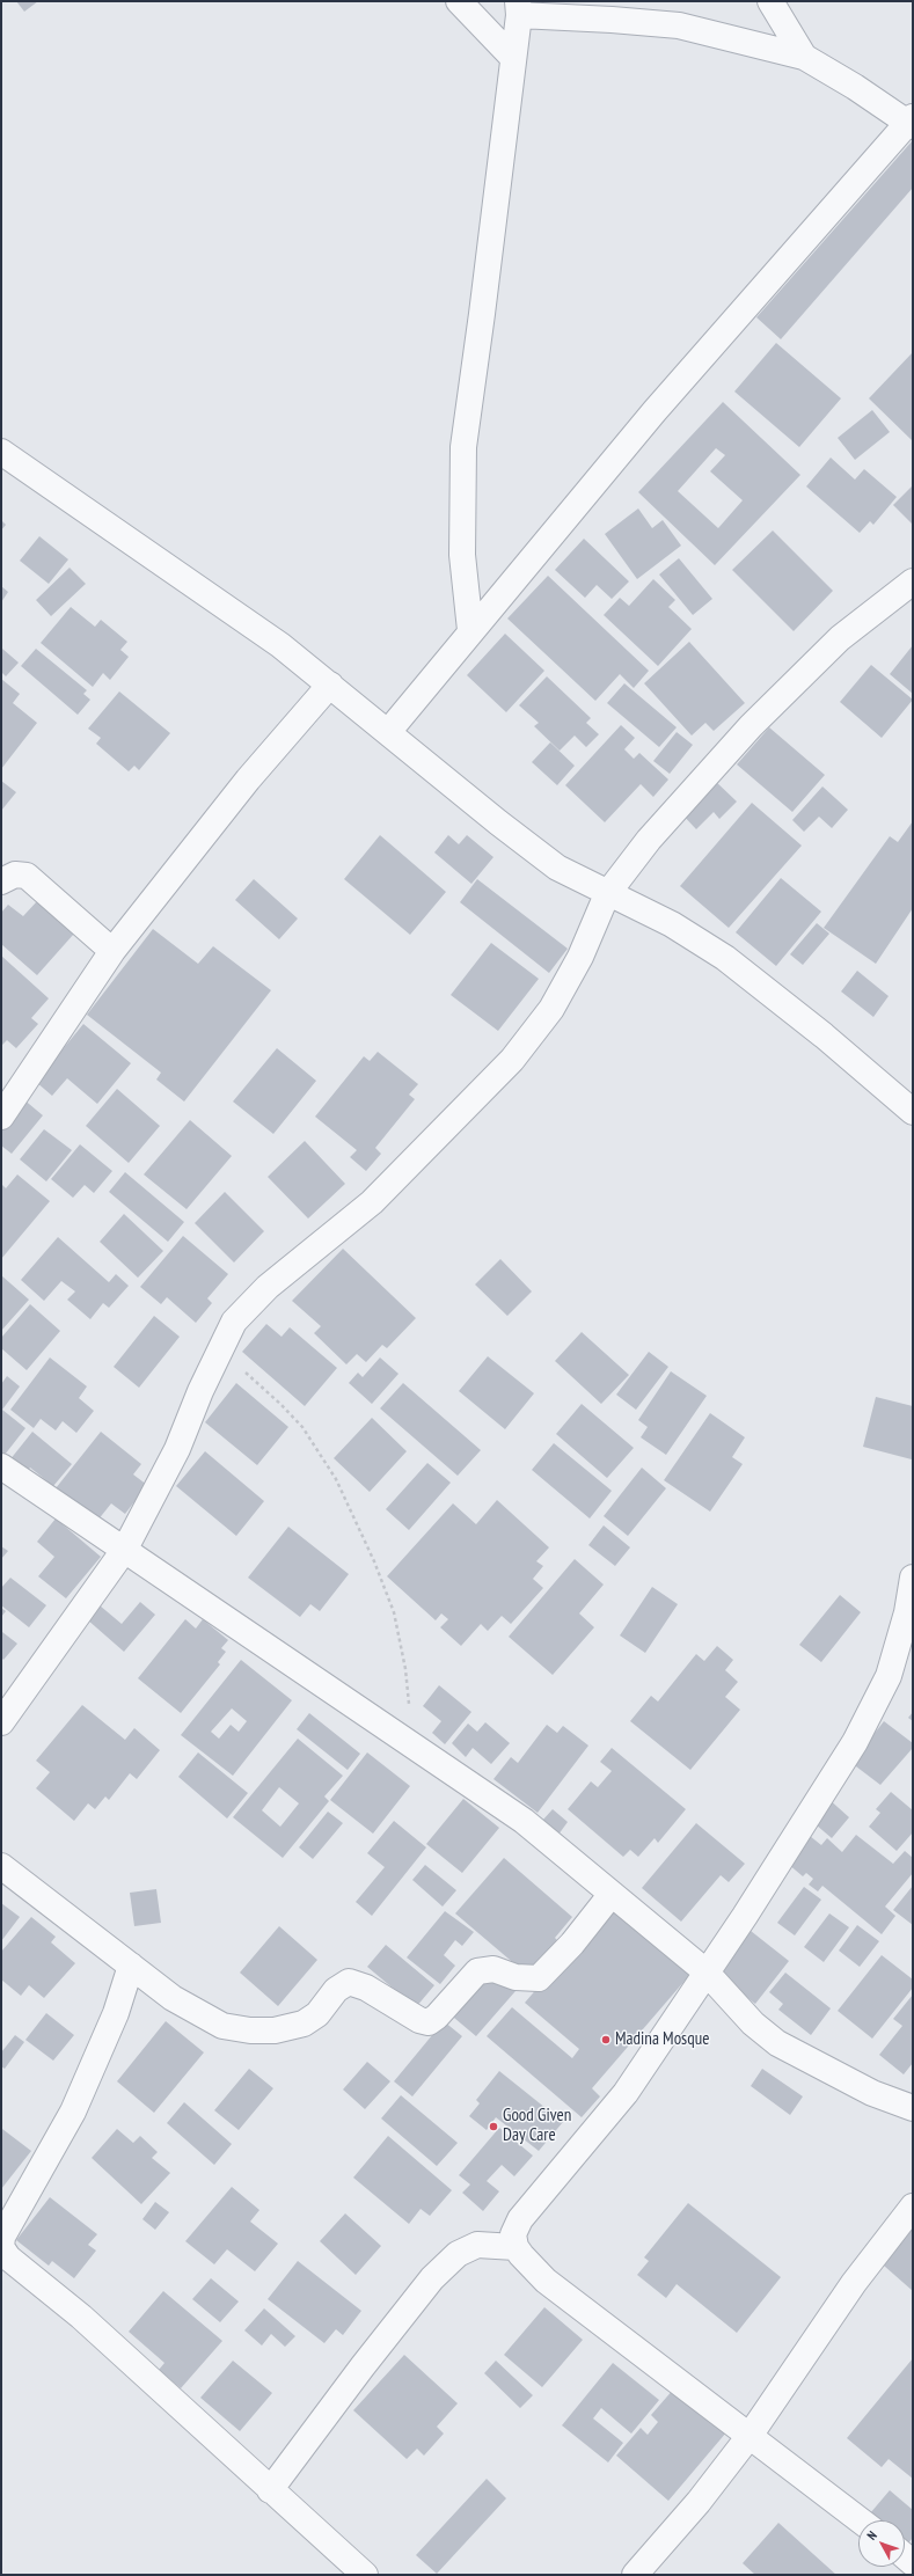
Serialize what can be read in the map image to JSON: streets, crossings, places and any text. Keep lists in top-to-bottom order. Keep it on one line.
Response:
{"places":["Madina Mosque","Good Given Day Care"],"north":"top left"}
